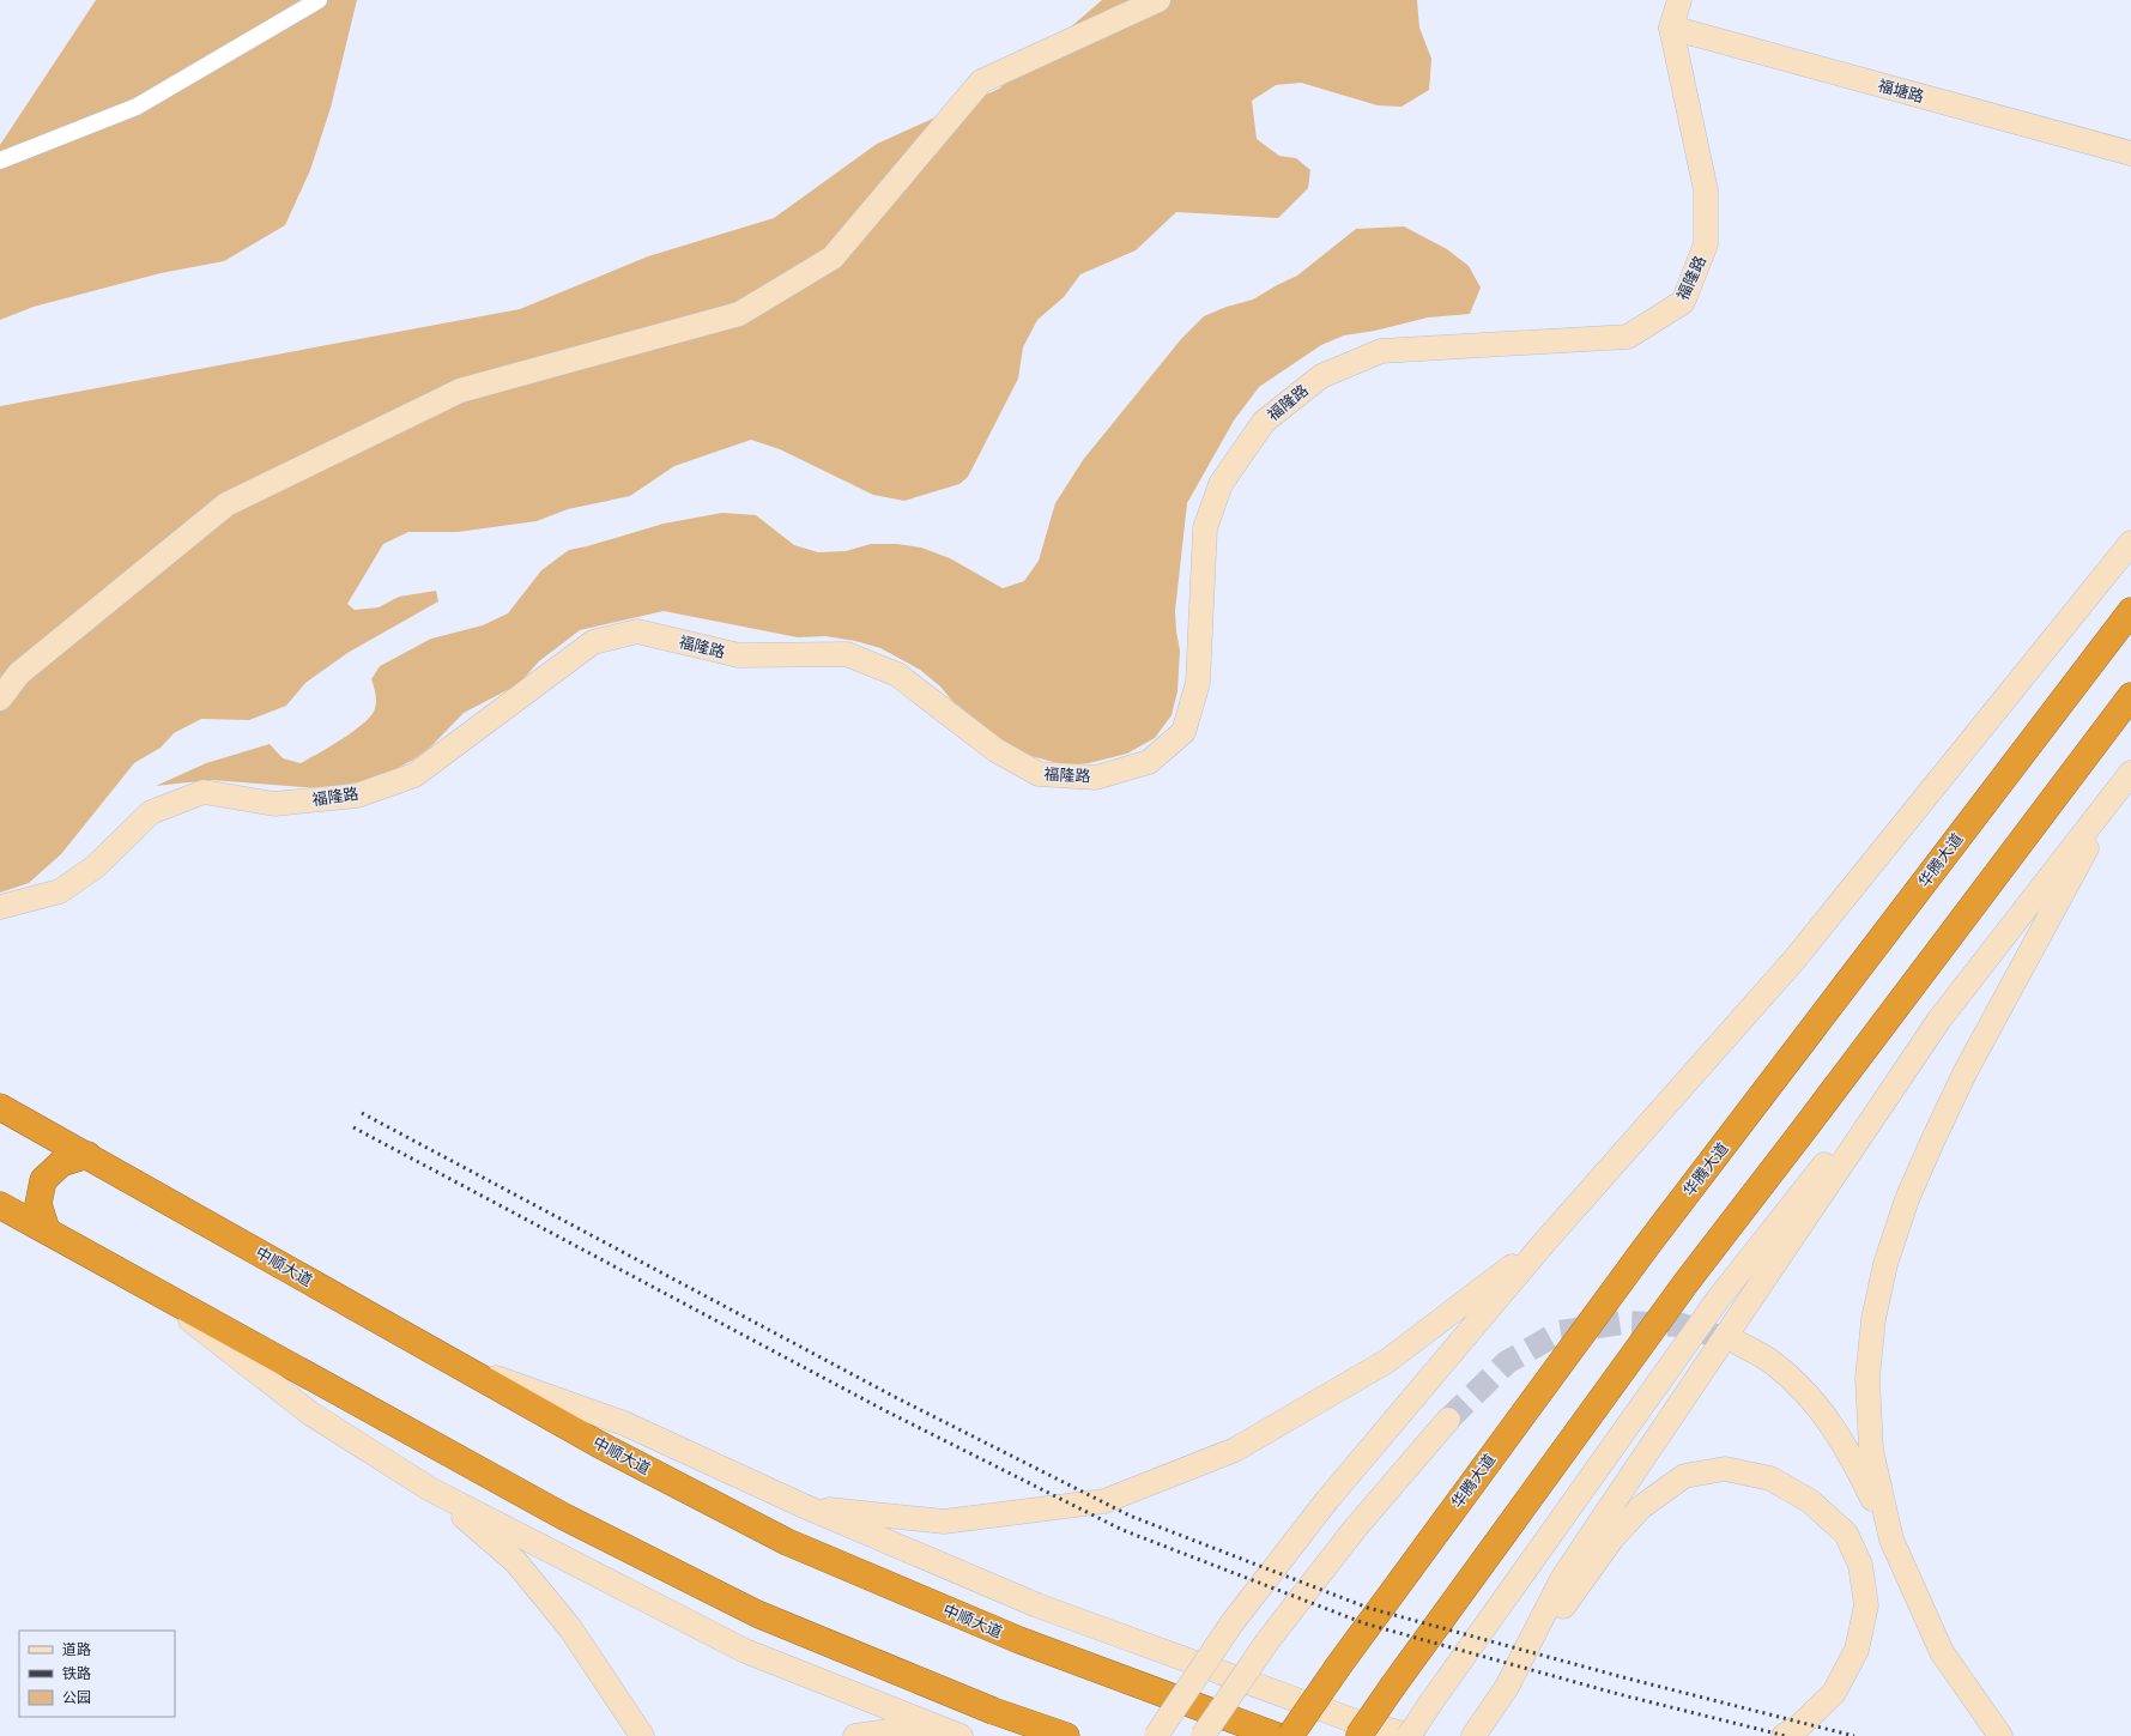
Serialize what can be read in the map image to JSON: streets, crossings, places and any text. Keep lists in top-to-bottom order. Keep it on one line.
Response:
{"streets":{"highway":["华腾大道","中顺大道"],"main road":["福塘路","福隆路"]},"crossings":[["福塘路","福隆路"]],"legend":["道路","铁路","公园"]}
